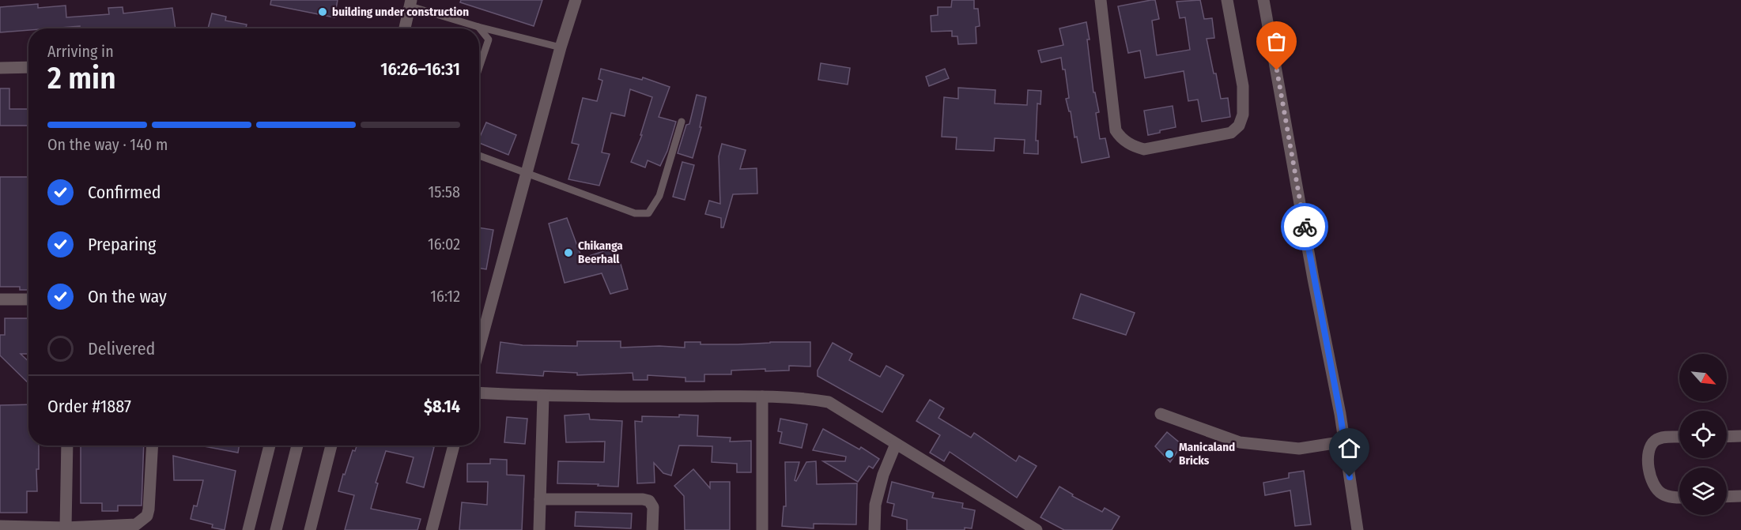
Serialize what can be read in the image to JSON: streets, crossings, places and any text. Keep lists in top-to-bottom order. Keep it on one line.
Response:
{"places":["building under construction","Chikanga Beerhall","Manicaland Bricks"],"north":"bottom right","page":{"heading":["2 min","Arriving in","16:26–16:31"],"panel":["Order #1887","$8.14"],"bar":"On the way · 140 m","list":[["Confirmed","15:58"],["Preparing","16:02"],["On the way","16:12"],"Delivered"]}}
